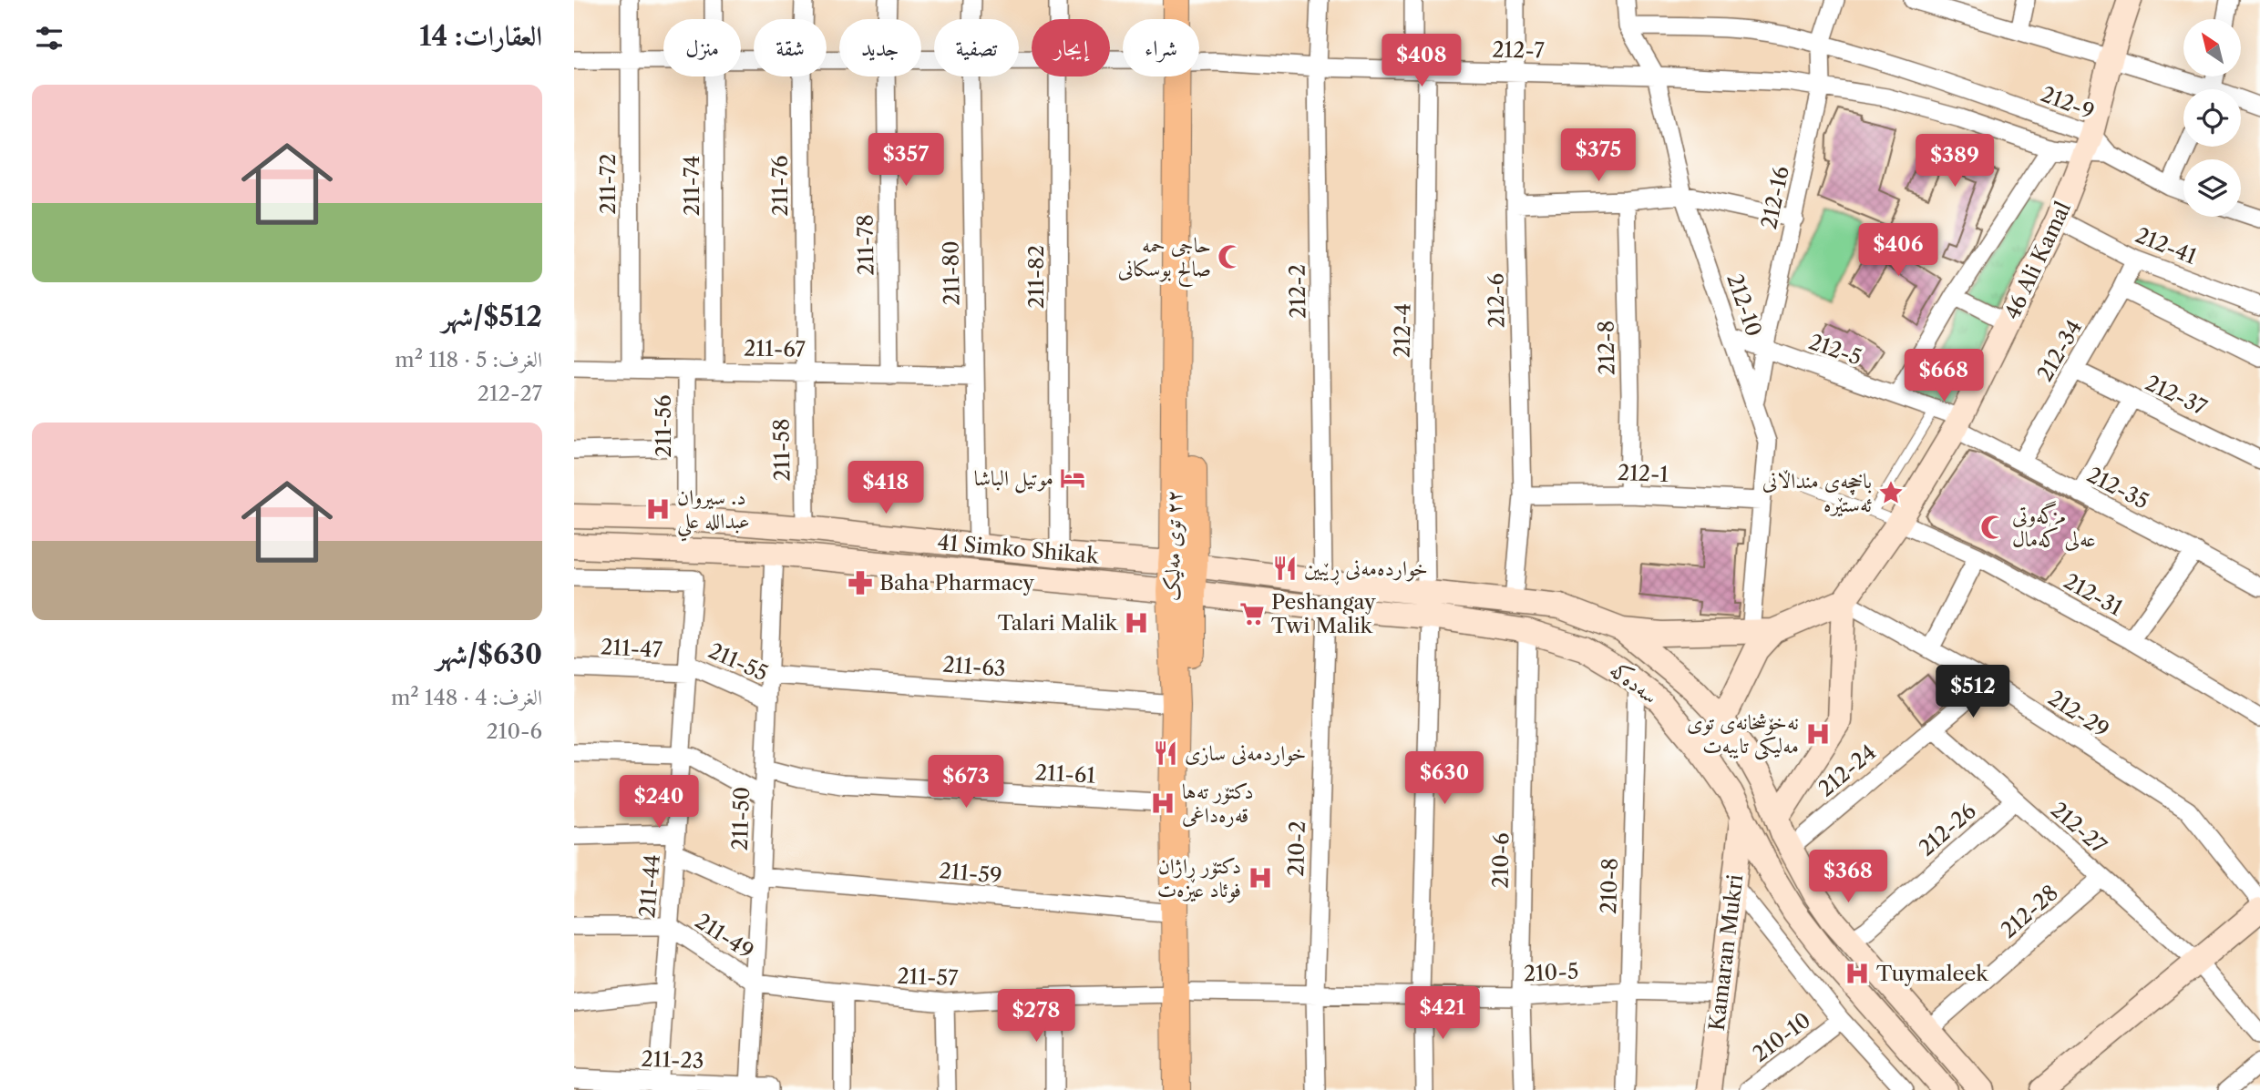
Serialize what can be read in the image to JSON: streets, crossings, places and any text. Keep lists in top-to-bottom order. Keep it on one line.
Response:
{"streets":{"main road":["46 Ali Kamal","٢٢ توی مەلیک","41 Simko Shikak","سەدەکە","Kamaran Mukri"],"street":["212-7","212-9","211-72","211-74","211-76","212-16","211-78","212-41","211-80","211-82","212-2","212-6","212-10","212-4","212-8","211-67","212-5","212-34","212-37","211-56","211-58","212-1","212-35","212-31","211-47","211-55","211-63","212-29","212-24","211-61","211-50","212-27","212-26","210-2","210-6","211-59","211-44","210-8","212-28","211-49","210-5","211-57","210-10","211-23"]},"crossings":[["212-7","212-9"],["212-7","211-72"],["212-7","212-2"],["212-7","212-6"],["212-7","212-10"],["212-7","212-4"],["212-9","212-16"],["212-9","46 Ali Kamal"],["212-9","212-10"],["211-72","211-67"],["211-74","211-67"],["211-76","211-67"],["211-76","211-58"],["212-16","212-10"],["212-16","212-5"],["211-78","211-67"],["212-41","46 Ali Kamal"],["212-41","212-34"],["46 Ali Kamal","212-5"],["46 Ali Kamal","212-35"],["46 Ali Kamal","212-31"],["46 Ali Kamal","212-29"],["211-80","211-67"],["211-80","41 Simko Shikak"],["211-82","41 Simko Shikak"],["212-2","41 Simko Shikak"],["212-6","212-1"],["212-6","41 Simko Shikak"],["212-10","212-5"],["212-10","212-1"],["212-4","41 Simko Shikak"],["212-8","212-1"],["211-67","211-56"],["211-67","211-58"],["212-5","212-35"],["212-34","212-37"],["212-34","212-35"],["211-56","41 Simko Shikak"],["211-58","41 Simko Shikak"],["٢٢ توی مەلیک","41 Simko Shikak"],["٢٢ توی مەلیک","211-63"],["٢٢ توی مەلیک","سەدەکە"],["٢٢ توی مەلیک","211-61"],["٢٢ توی مەلیک","211-59"],["٢٢ توی مەلیک","210-5"],["٢٢ توی مەلیک","211-57"],["41 Simko Shikak","سەدەکە"],["41 Simko Shikak","211-50"],["211-47","211-55"],["211-47","211-44"],["211-55","211-50"],["211-55","211-44"],["211-63","211-50"],["سەدەکە","210-2"],["سەدەکە","210-6"],["سەدەکە","210-8"],["سەدەکە","Kamaran Mukri"],["212-29","212-24"],["212-24","212-27"],["211-61","211-50"],["211-50","211-59"],["211-50","211-49"],["211-50","211-57"],["211-50","211-23"],["212-27","212-26"],["212-27","212-28"],["210-2","210-5"],["210-6","210-5"],["211-59","211-44"],["211-44","211-49"],["211-44","211-23"],["210-8","210-5"],["211-49","211-57"],["Kamaran Mukri","210-5"],["210-5","211-57"]],"places":{"mosque":["حاجی حمه صالح بوسکانی","مزگەوتی عەلی کەمال"],"hotel":["موتيل الباشا"],"place":["باخچەی منداڵانی ئەستێرە"],"hospital":["د. سيروان عبدالله علي","Talari Malik","نەخۆشخانەی توی مەلیكی تایبەت","دکتۆر تەها قەرەداغی","دکتۆر ڕاژان فوئاد عیزەت","Tuymaleek"],"restaurant":["خواردە‌مە‌نی ڕێبین","خواردمەنی سازی"],"pharmacy":["Baha Pharmacy"],"supermarket":["Peshangay Twi Malik"]},"north":"top left","page":{"heading":"العقارات: 14","chip":["شراء","إيجار","تصفية","جديد","شقة","منزل"],"price":["$408","$375","$357","$389","$406","$668","$418","$512","$630","$673","$240","$368","$421","$278"],"list":[{"name":"$512/شهر","note":"الغرف: 5 · 118 m² · 212-27"},{"name":"$630/شهر","note":"الغرف: 4 · 148 m² · 210-6"}]}}
